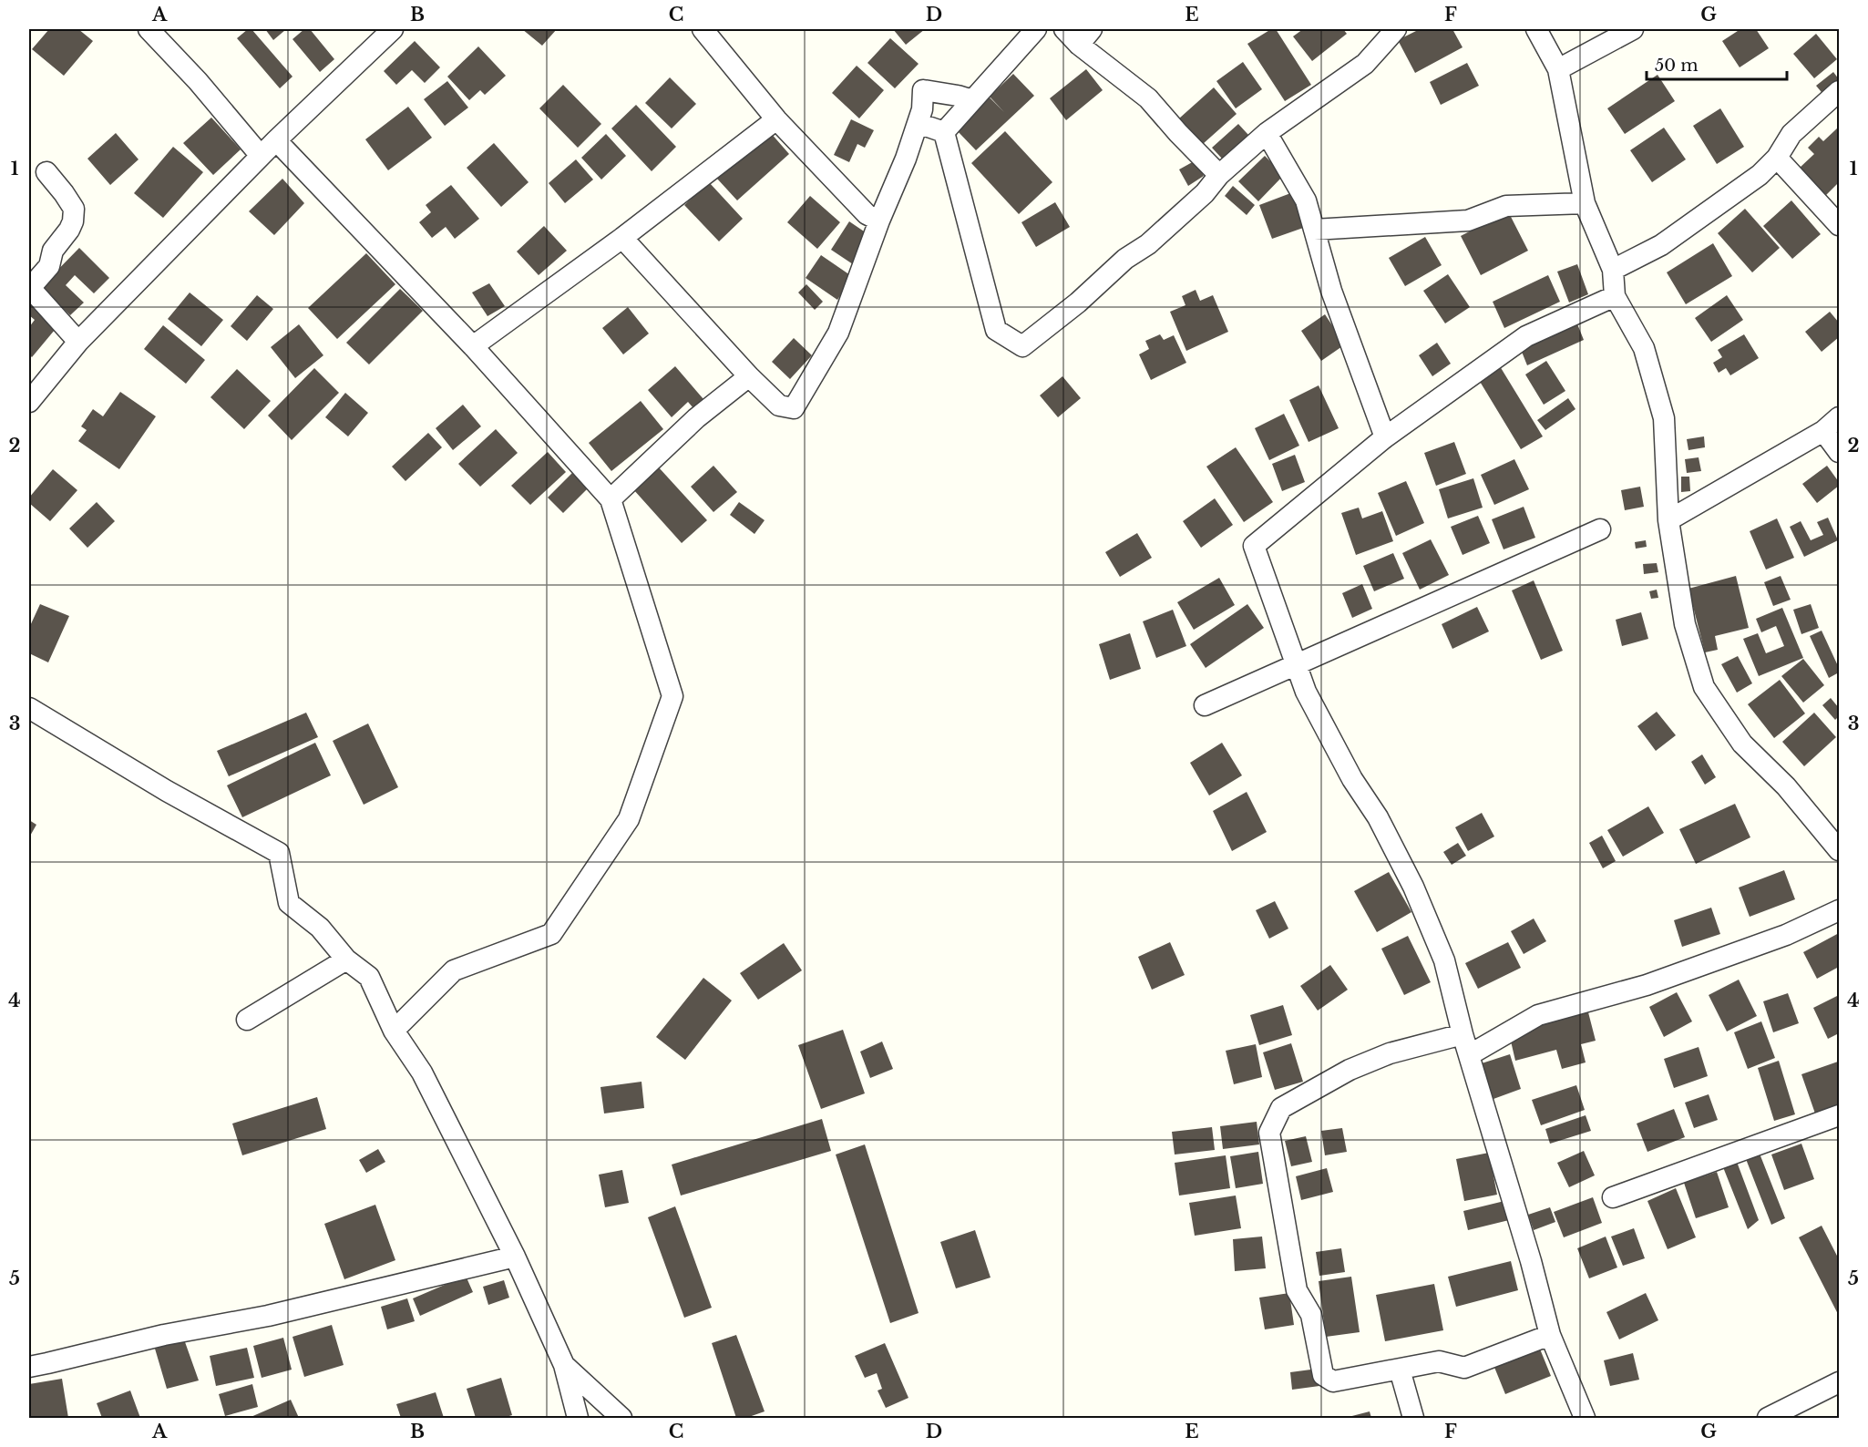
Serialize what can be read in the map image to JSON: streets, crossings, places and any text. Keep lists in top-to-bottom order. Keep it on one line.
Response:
{"scale_bar":"50 m","grid":{"columns":["A","B","C","D","E","F","G"],"rows":["1","2","3","4","5"]}}
